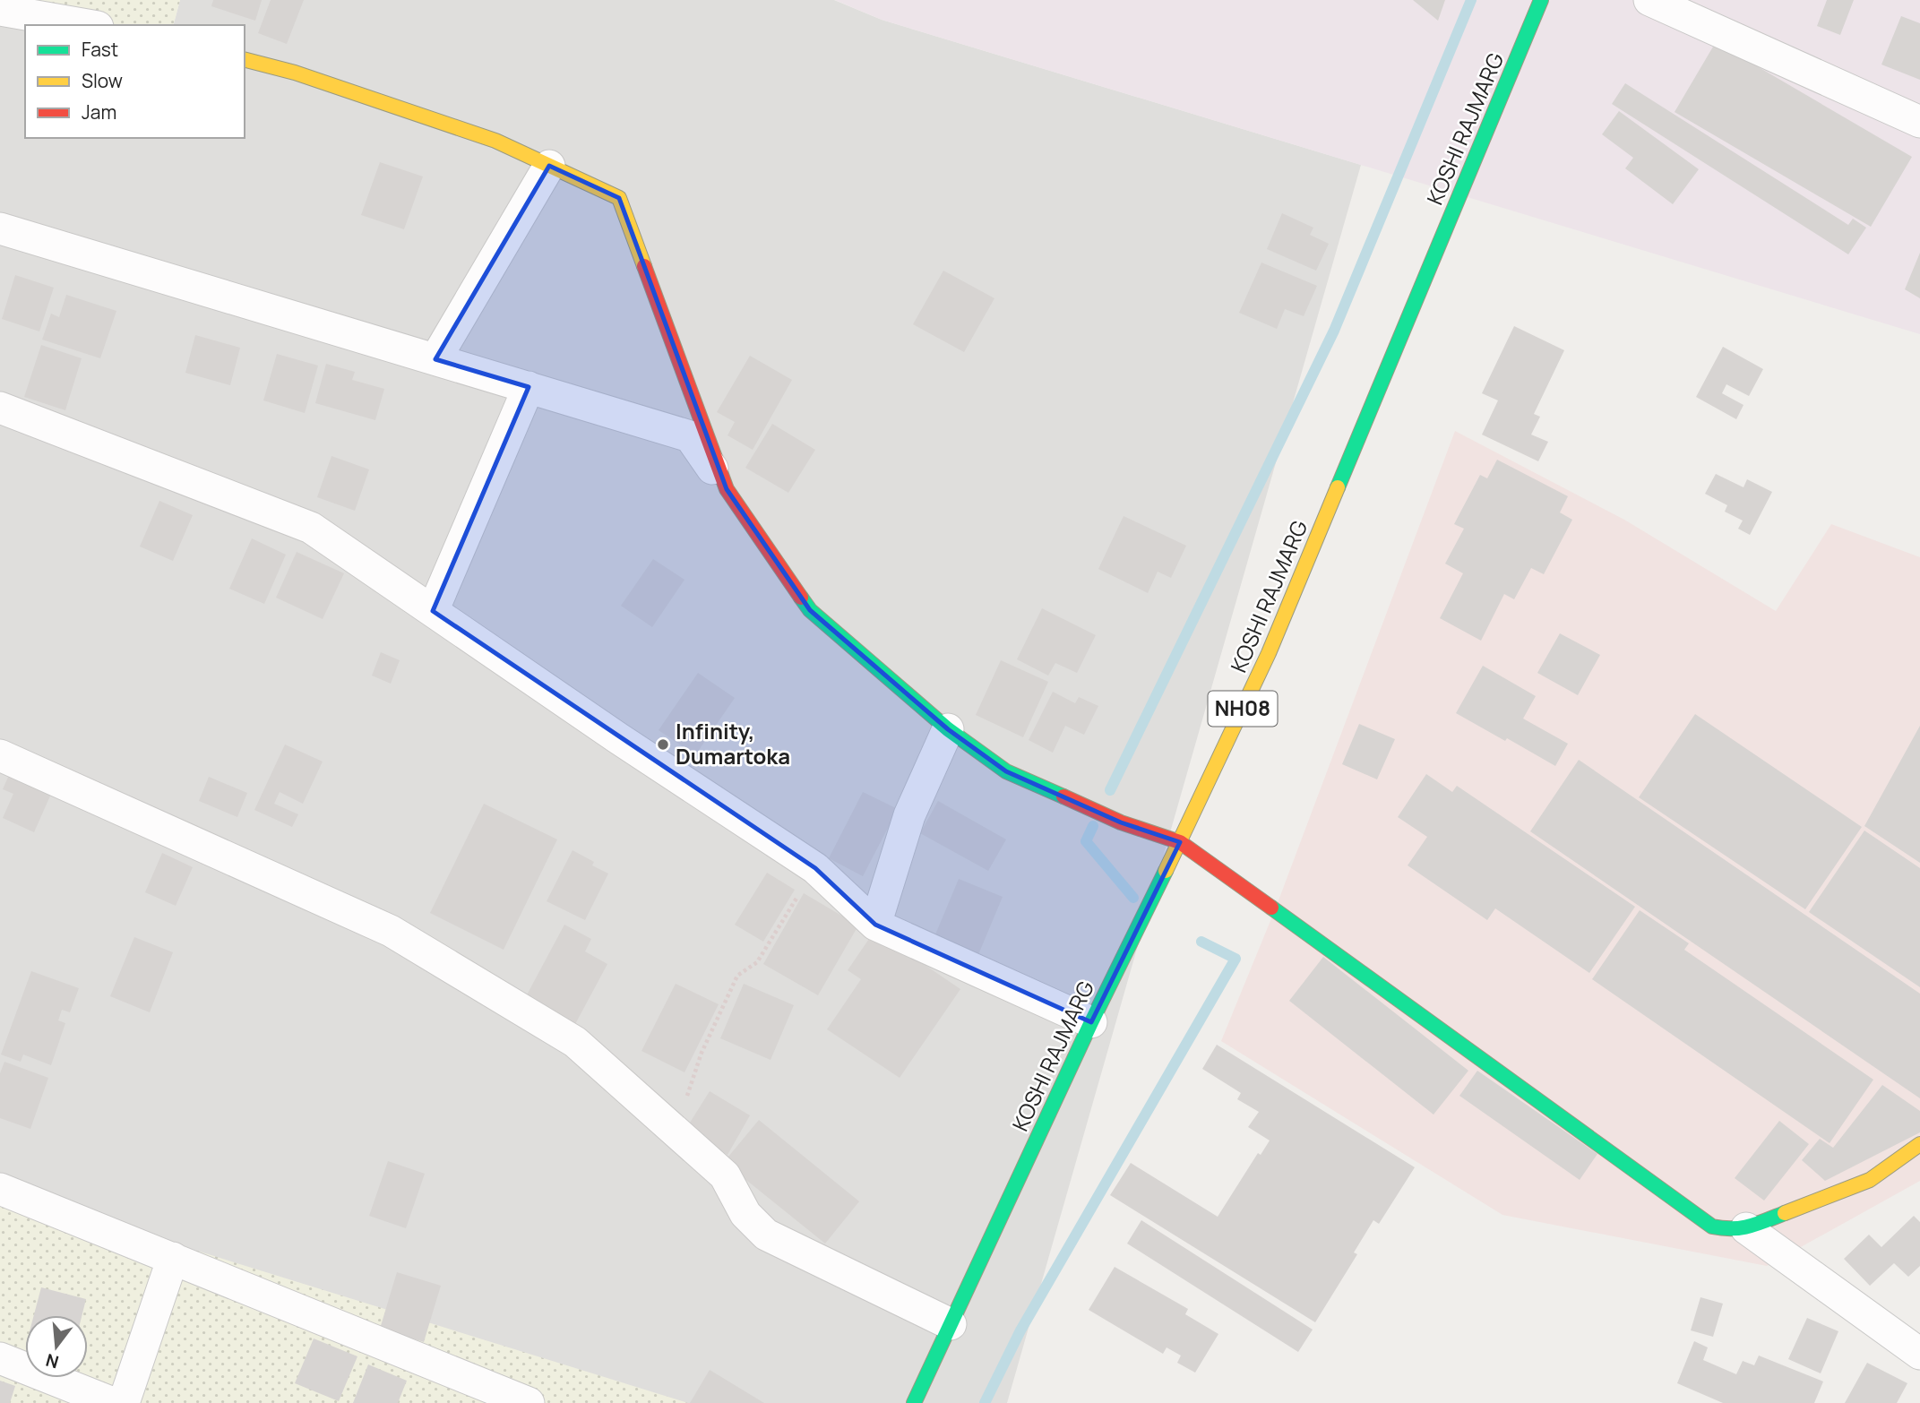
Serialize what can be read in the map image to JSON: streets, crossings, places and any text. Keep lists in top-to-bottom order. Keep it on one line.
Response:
{"streets":{"street":["KOSHI RAJMARG","NH08"]},"places":["Infinity, Dumartoka"],"legend":["Fast","Slow","Jam"],"north":"bottom"}
